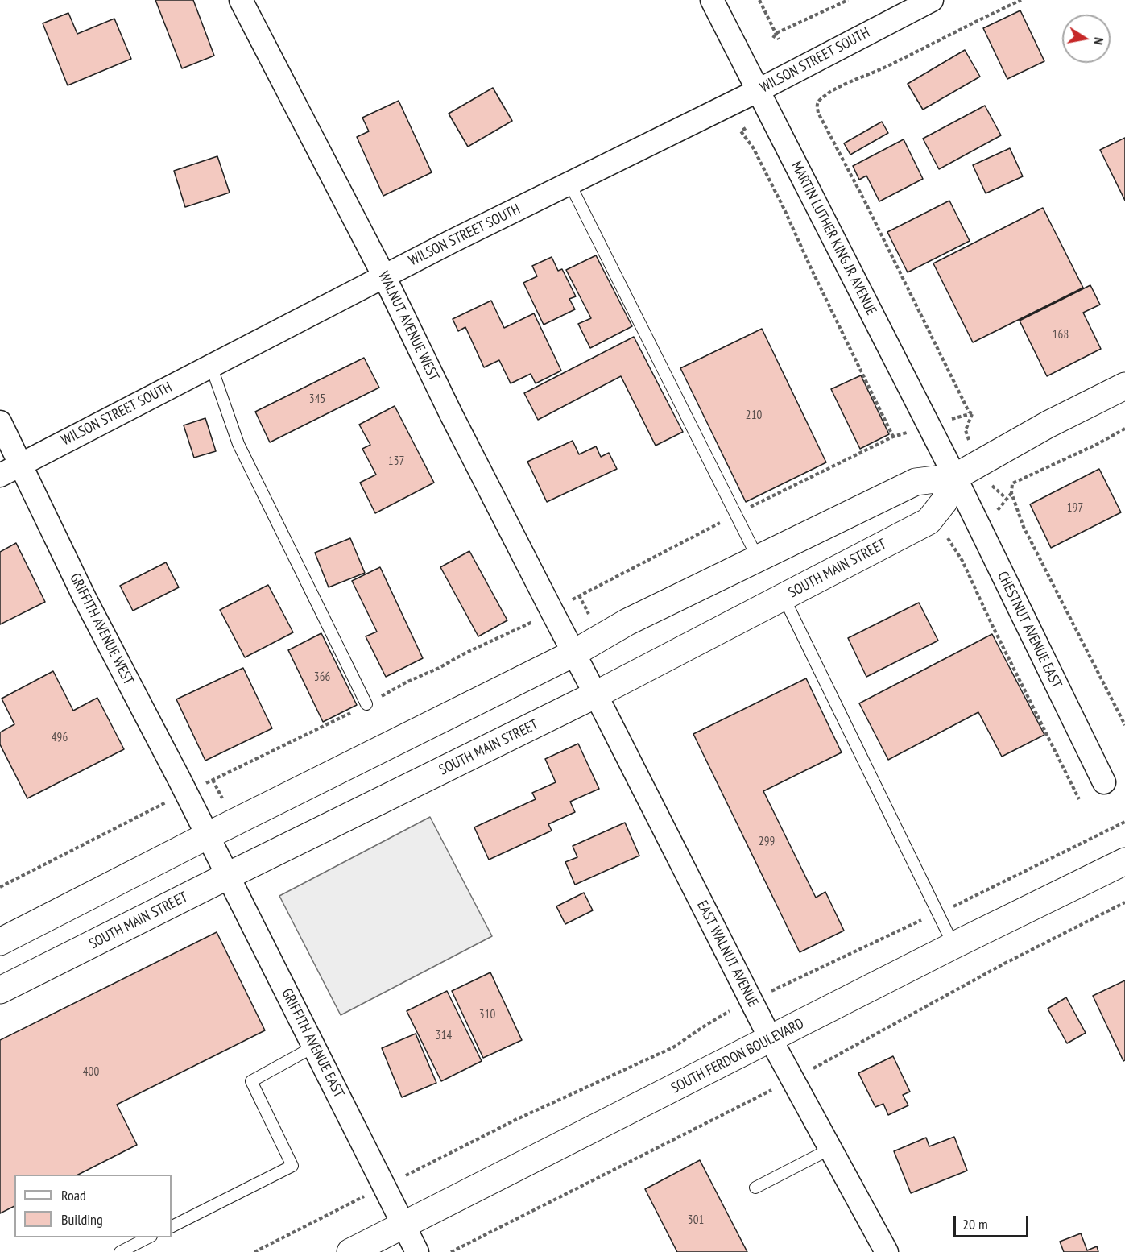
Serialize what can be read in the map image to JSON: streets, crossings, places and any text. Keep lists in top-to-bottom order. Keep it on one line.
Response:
{"streets":{"street":["WILSON STREET SOUTH","MARTIN LUTHER KING JR AVENUE","WALNUT AVENUE WEST","SOUTH MAIN STREET","GRIFFITH AVENUE WEST","CHESTNUT AVENUE EAST","EAST WALNUT AVENUE","GRIFFITH AVENUE EAST","SOUTH FERDON BOULEVARD"]},"crossings":[["WILSON STREET SOUTH","MARTIN LUTHER KING JR AVENUE"],["WILSON STREET SOUTH","WALNUT AVENUE WEST"],["WILSON STREET SOUTH","GRIFFITH AVENUE WEST"],["MARTIN LUTHER KING JR AVENUE","SOUTH MAIN STREET"],["MARTIN LUTHER KING JR AVENUE","CHESTNUT AVENUE EAST"],["WALNUT AVENUE WEST","EAST WALNUT AVENUE"],["SOUTH MAIN STREET","CHESTNUT AVENUE EAST"],["SOUTH MAIN STREET","EAST WALNUT AVENUE"],["SOUTH MAIN STREET","GRIFFITH AVENUE EAST"],["GRIFFITH AVENUE WEST","GRIFFITH AVENUE EAST"],["EAST WALNUT AVENUE","SOUTH FERDON BOULEVARD"],["GRIFFITH AVENUE EAST","SOUTH FERDON BOULEVARD"]],"house_numbers":["168","345","210","137","197","366","496","299","310","314","400","301"],"legend":["Road","Building"],"scale_bar":"20 m","north":"right"}
